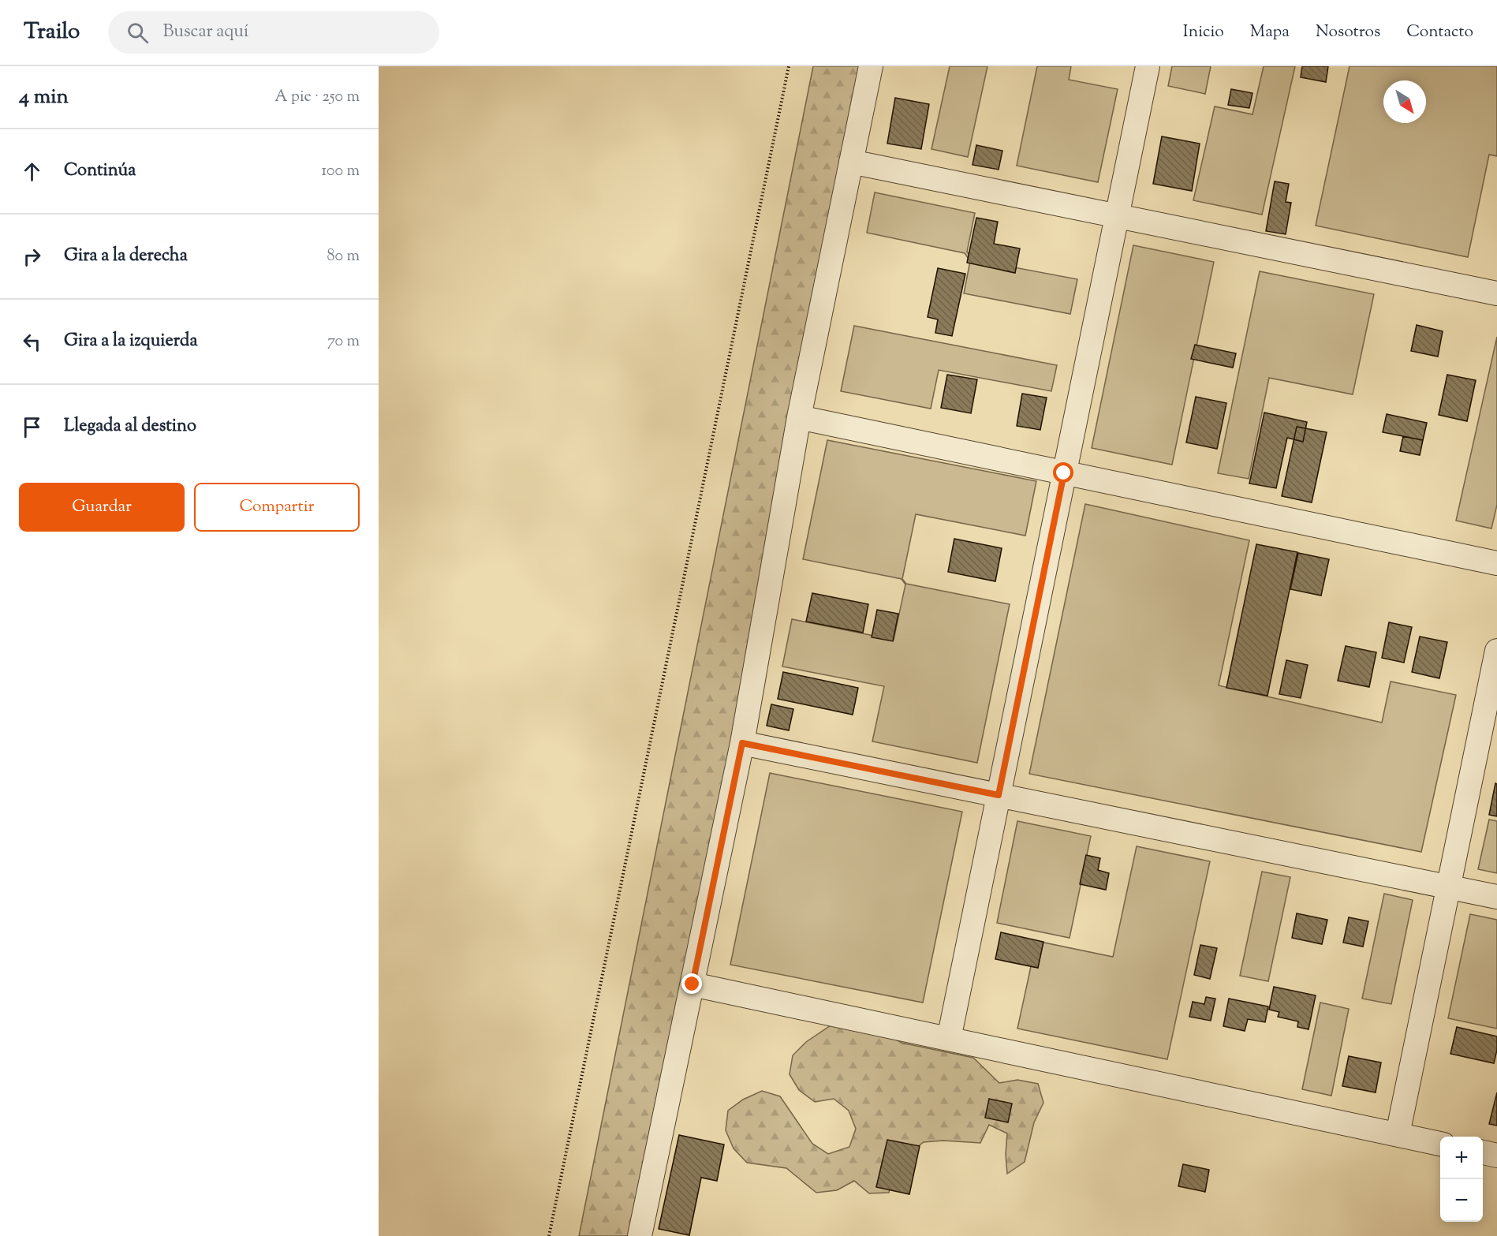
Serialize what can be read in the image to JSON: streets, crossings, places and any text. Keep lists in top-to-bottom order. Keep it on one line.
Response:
{"north":"bottom right","page":{"header":"Trailo","search":"Buscar aquí","nav":["Inicio","Mapa","Nosotros","Contacto"],"heading":["4 min","A pie · 250 m"],"list":[["Continúa","100 m"],["Gira a la derecha","80 m"],["Gira a la izquierda","70 m"],"Llegada al destino"],"buttons":["Guardar","Compartir"],"map_buttons":["+","−"]}}
